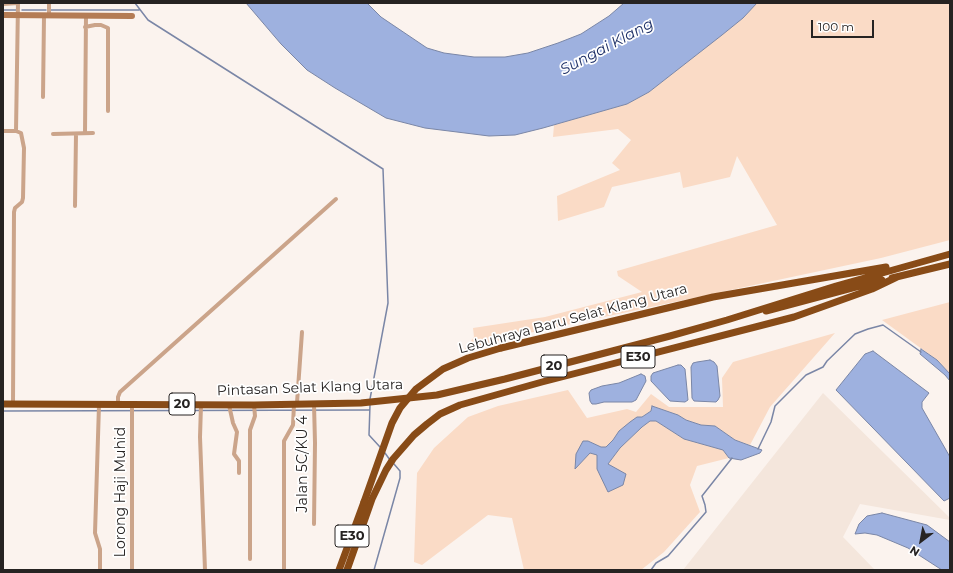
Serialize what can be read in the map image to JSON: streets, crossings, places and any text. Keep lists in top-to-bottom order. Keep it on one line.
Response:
{"streets":{"highway":["Lebuhraya Baru Selat Klang Utara","E30","20","Pintasan Selat Klang Utara"],"street":["Jalan 5C/KU 4","Lorong Haji Muhid"]},"crossings":[["Lebuhraya Baru Selat Klang Utara","E30"],["Lebuhraya Baru Selat Klang Utara","Pintasan Selat Klang Utara"],["E30","Pintasan Selat Klang Utara"],["Pintasan Selat Klang Utara","Jalan 5C/KU 4"],["Pintasan Selat Klang Utara","Lorong Haji Muhid"]],"water":["Sungai Klang"],"scale_bar":"100 m","north":"bottom left"}
